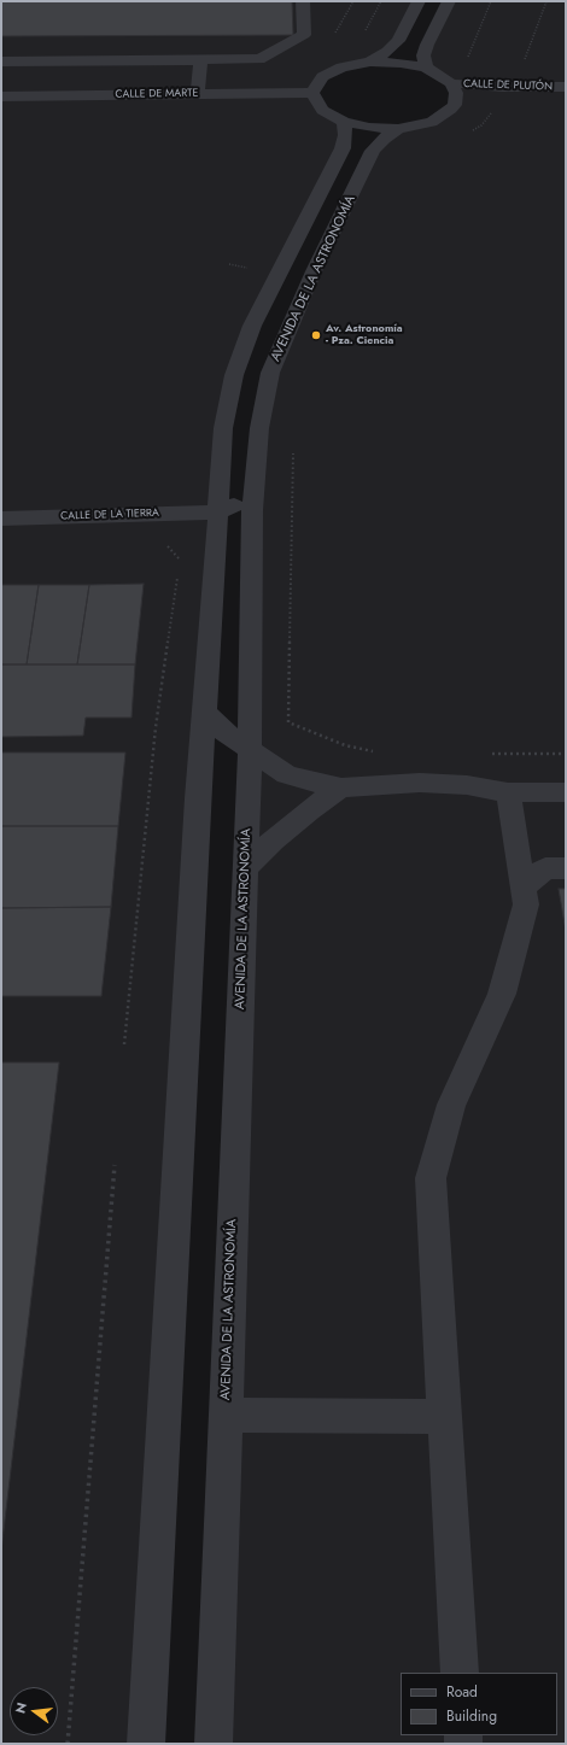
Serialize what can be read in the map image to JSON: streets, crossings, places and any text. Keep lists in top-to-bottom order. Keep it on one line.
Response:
{"streets":{"street":["CALLE DE PLUTÓN","CALLE DE MARTE","AVENIDA DE LA ASTRONOMÍA","CALLE DE LA TIERRA"]},"crossings":[["AVENIDA DE LA ASTRONOMÍA","CALLE DE LA TIERRA"]],"places":["Av. Astronomía - Pza. Ciencia"],"legend":["Road","Building"],"north":"left"}
